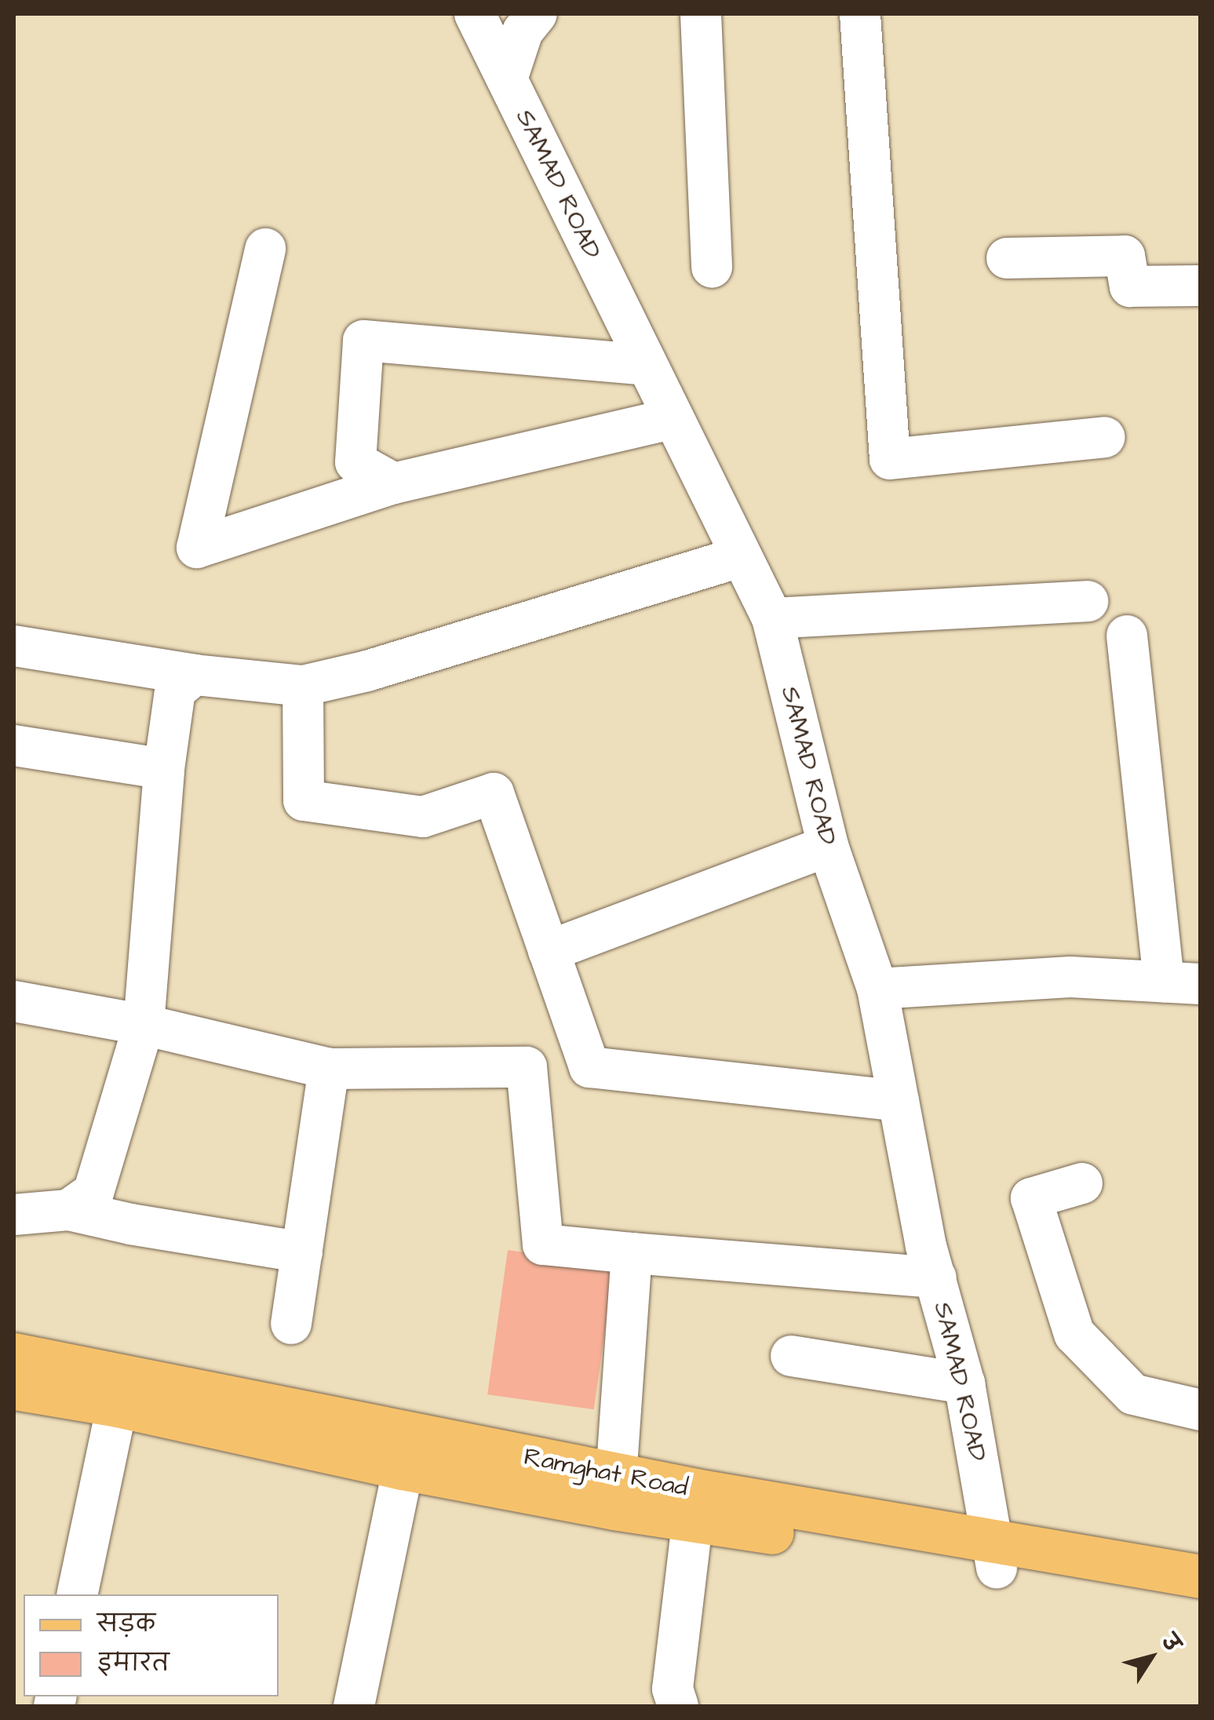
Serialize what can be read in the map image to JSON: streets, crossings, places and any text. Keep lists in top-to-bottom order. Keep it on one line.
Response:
{"streets":{"main road":["Ramghat Road"],"street":["SAMAD ROAD"]},"crossings":[["SAMAD ROAD","Ramghat Road"]],"legend":["सड़क","इमारत"],"north":"top right"}
